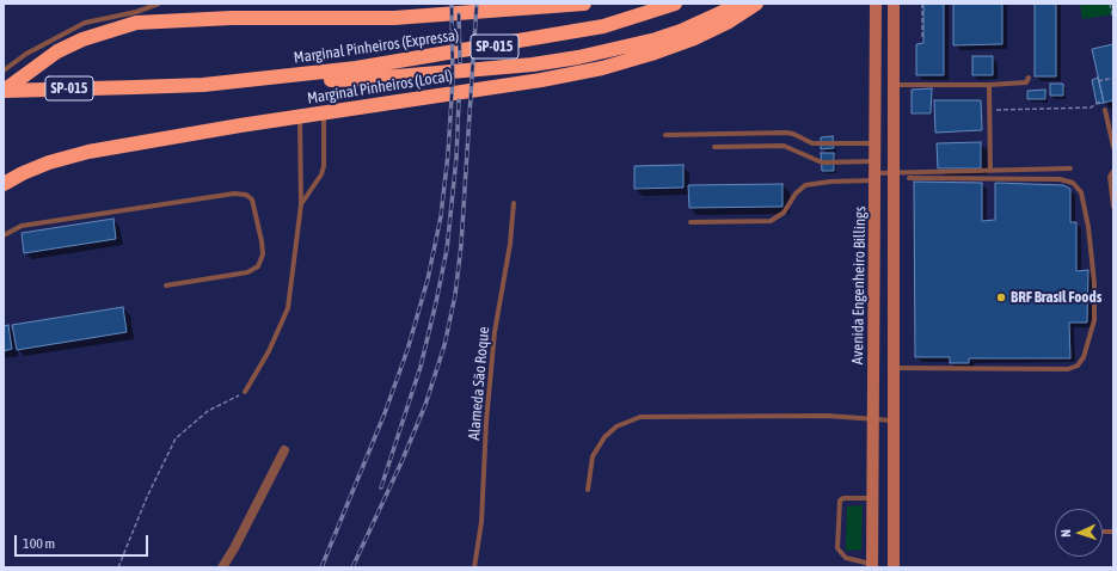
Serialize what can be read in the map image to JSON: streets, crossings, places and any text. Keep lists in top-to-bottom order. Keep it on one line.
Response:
{"streets":{"highway":["Marginal Pinheiros (Expressa)","SP-015","Marginal Pinheiros (Local)"],"street":["Avenida Engenheiro Billings"],"lane":["Alameda São Roque"]},"places":["BRF Brasil Foods"],"scale_bar":"100 m","north":"left"}
